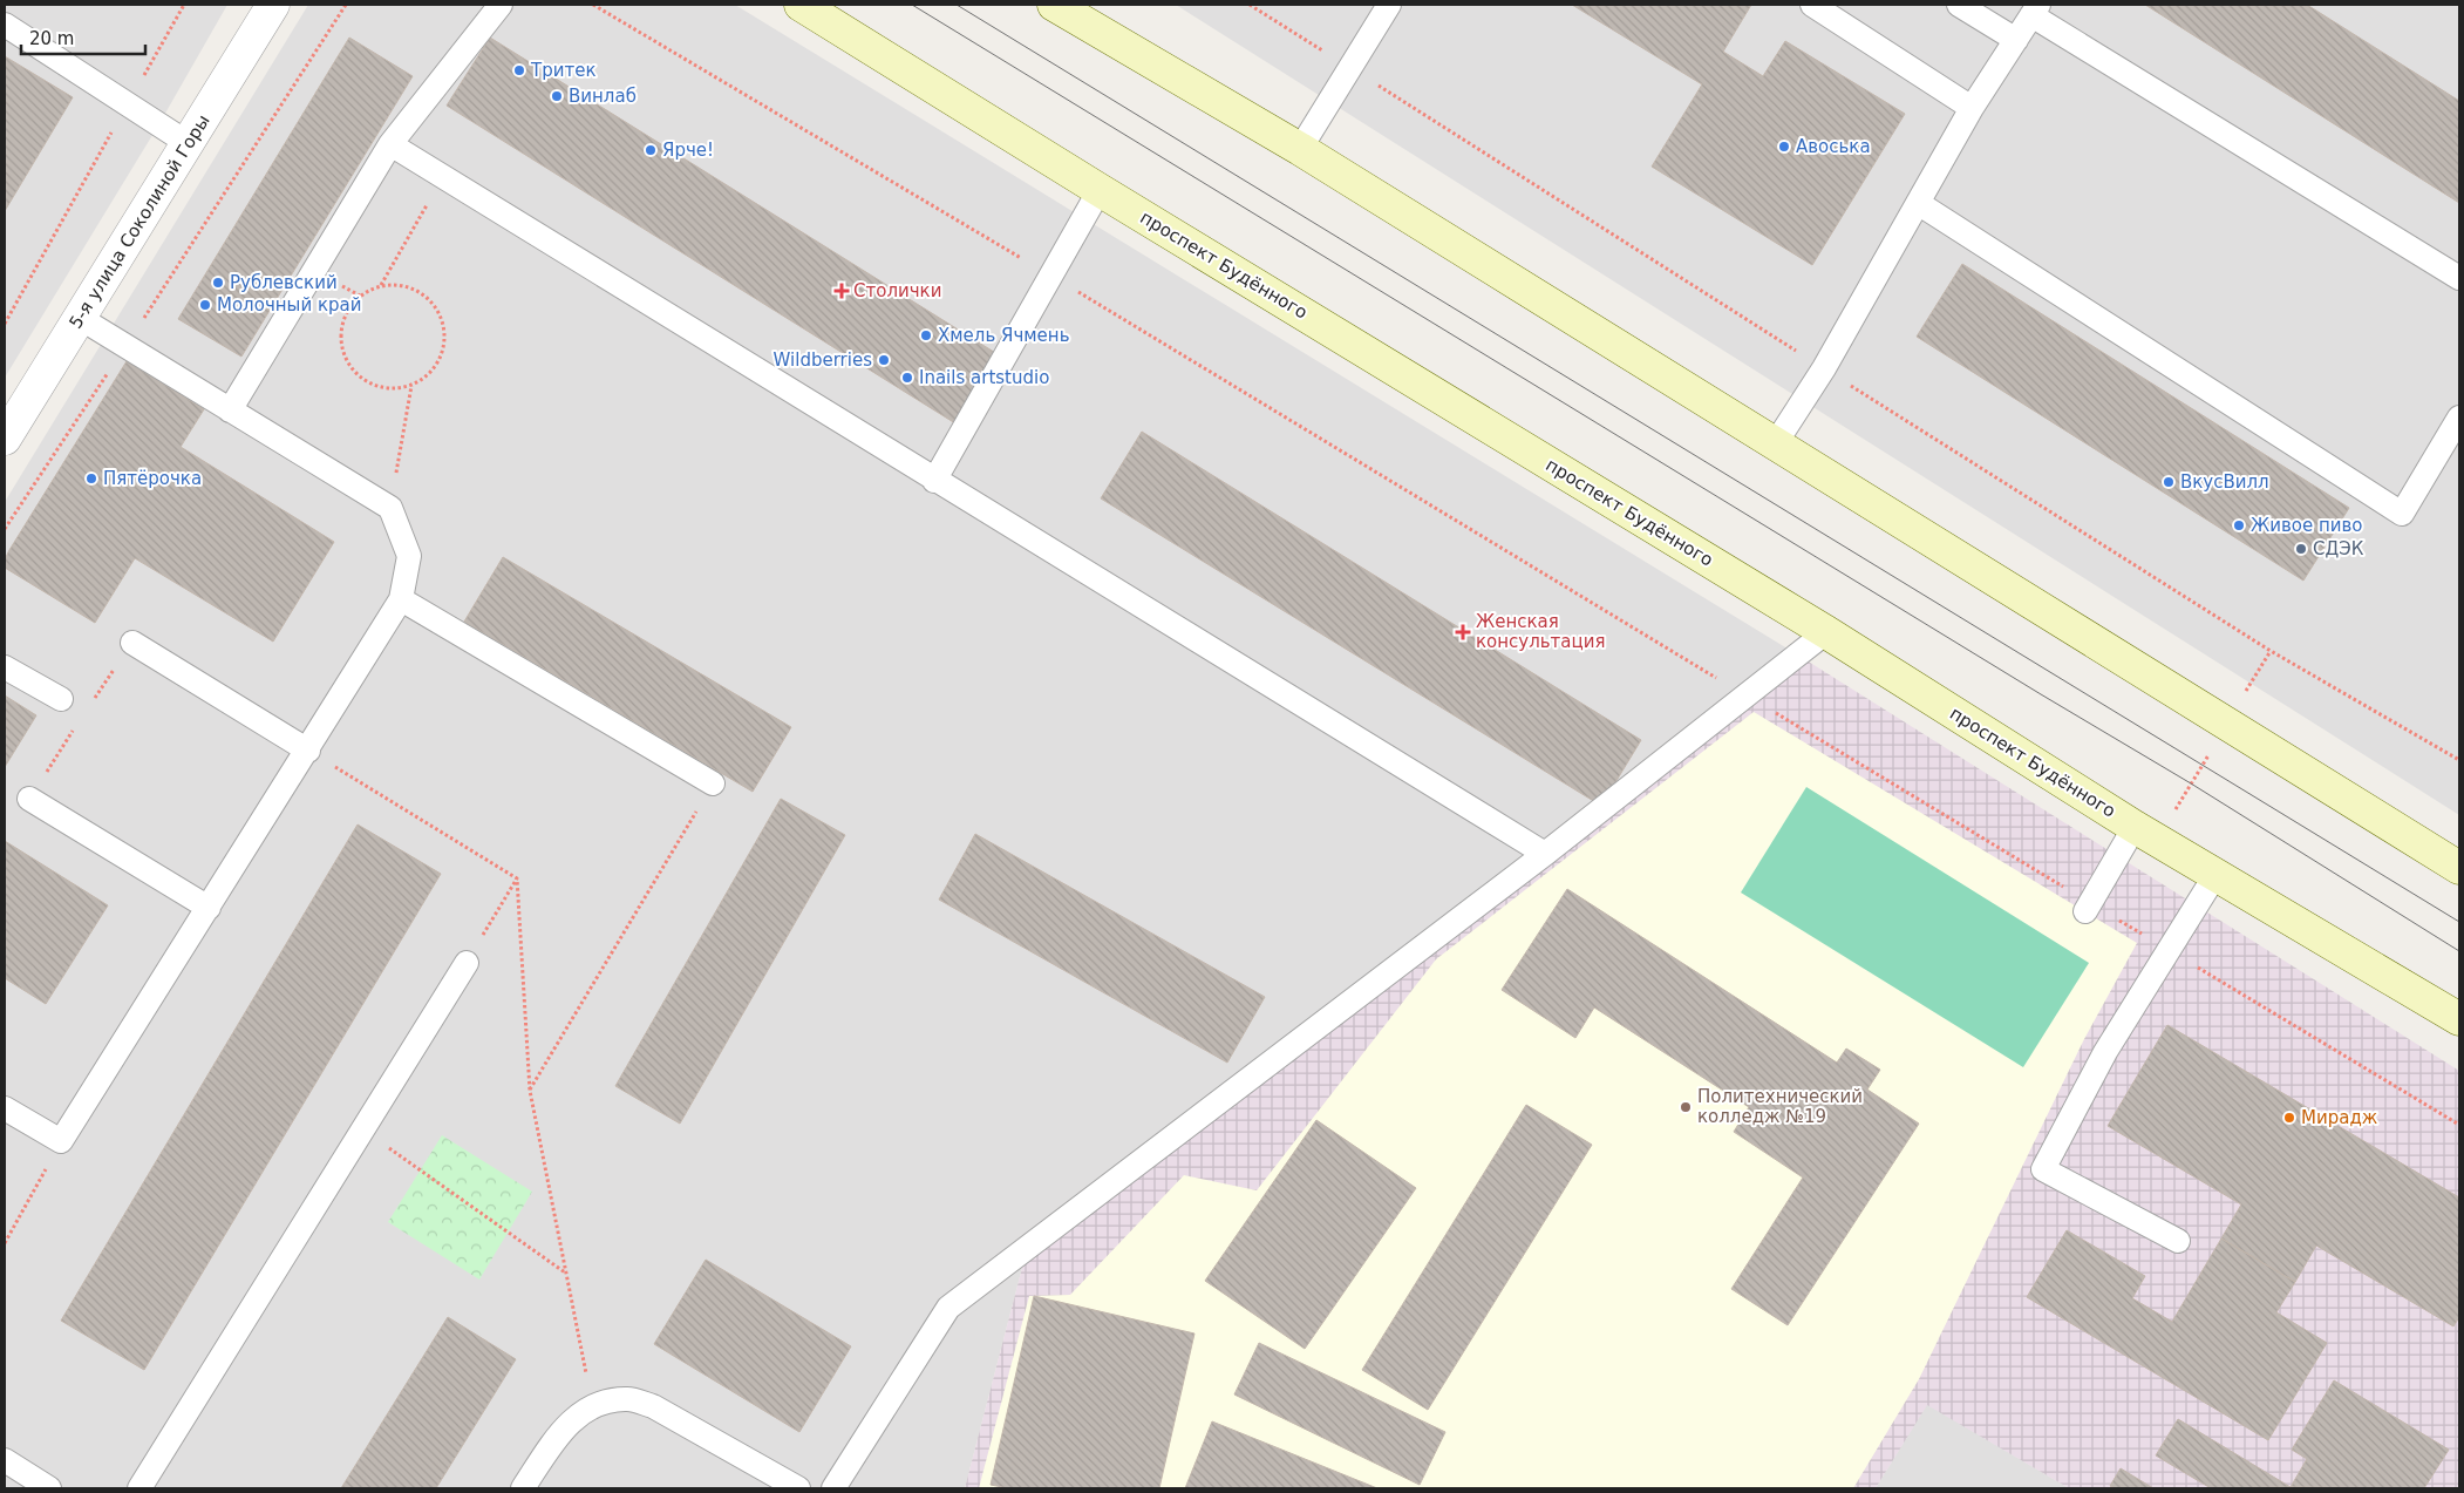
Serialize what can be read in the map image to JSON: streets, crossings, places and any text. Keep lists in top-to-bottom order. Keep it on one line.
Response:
{"streets":{"main road":["проспект Будённого"],"street":["5-я улица Соколиной Горы"]},"places":{"other":["Тритек","Винлаб","Авоська","Ярче!","Рублевский","Молочный край","Хмель Ячмень","Wildberries","Inails artstudio","Пятёрочка","ВкусВилл","Живое пиво","СДЭК","Политехнический колледж №19","Мирадж"],"health":["Столички","Женская консультация"]},"scale_bar":"20 m"}
